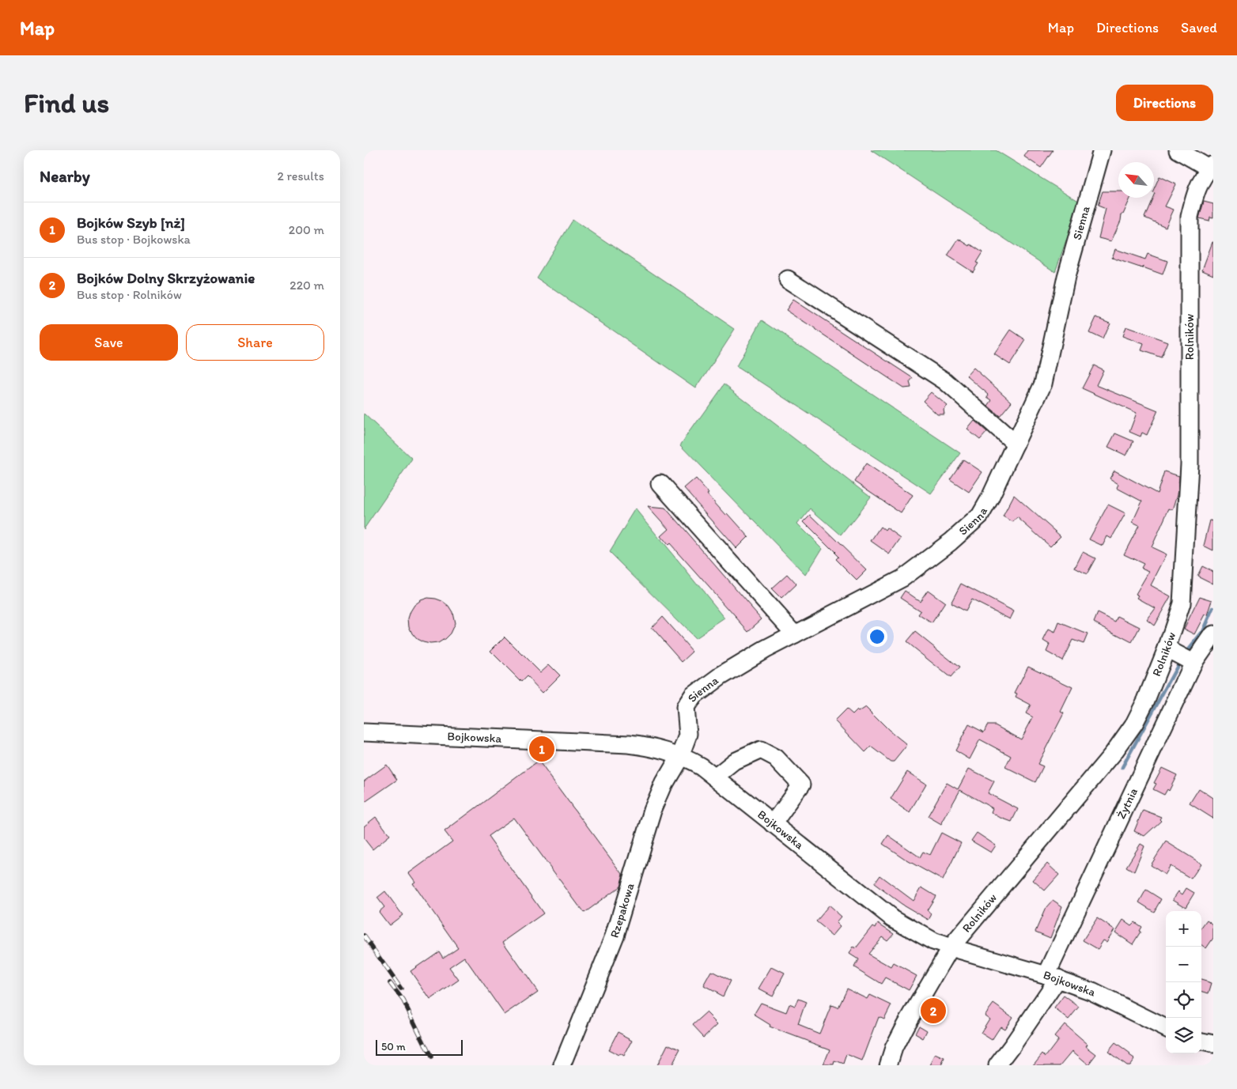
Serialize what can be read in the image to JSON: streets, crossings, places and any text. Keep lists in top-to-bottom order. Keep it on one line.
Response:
{"streets":{"street":["Sienna","Rolników","Bojkowska","Żytnia","Rzepakowa"]},"crossings":[["Sienna","Bojkowska"],["Sienna","Rzepakowa"],["Rolników","Bojkowska"],["Bojkowska","Żytnia"],["Bojkowska","Rzepakowa"]],"scale_bar":"50 m","north":"top left","page":{"header":"Map","nav":["Map","Directions","Saved"],"buttons":["Directions",["Save","Share"]],"title":"Find us","heading":["Nearby","2 results"],"list":[{"mark":"1","name":"Bojków Szyb [nż]","note":"Bus stop · Bojkowska","value":"200 m"},{"mark":"2","name":"Bojków Dolny Skrzyżowanie","note":"Bus stop · Rolników","value":"220 m"}],"pins":["1","2"],"map_buttons":["+","−"],"scale":"50 m"}}
